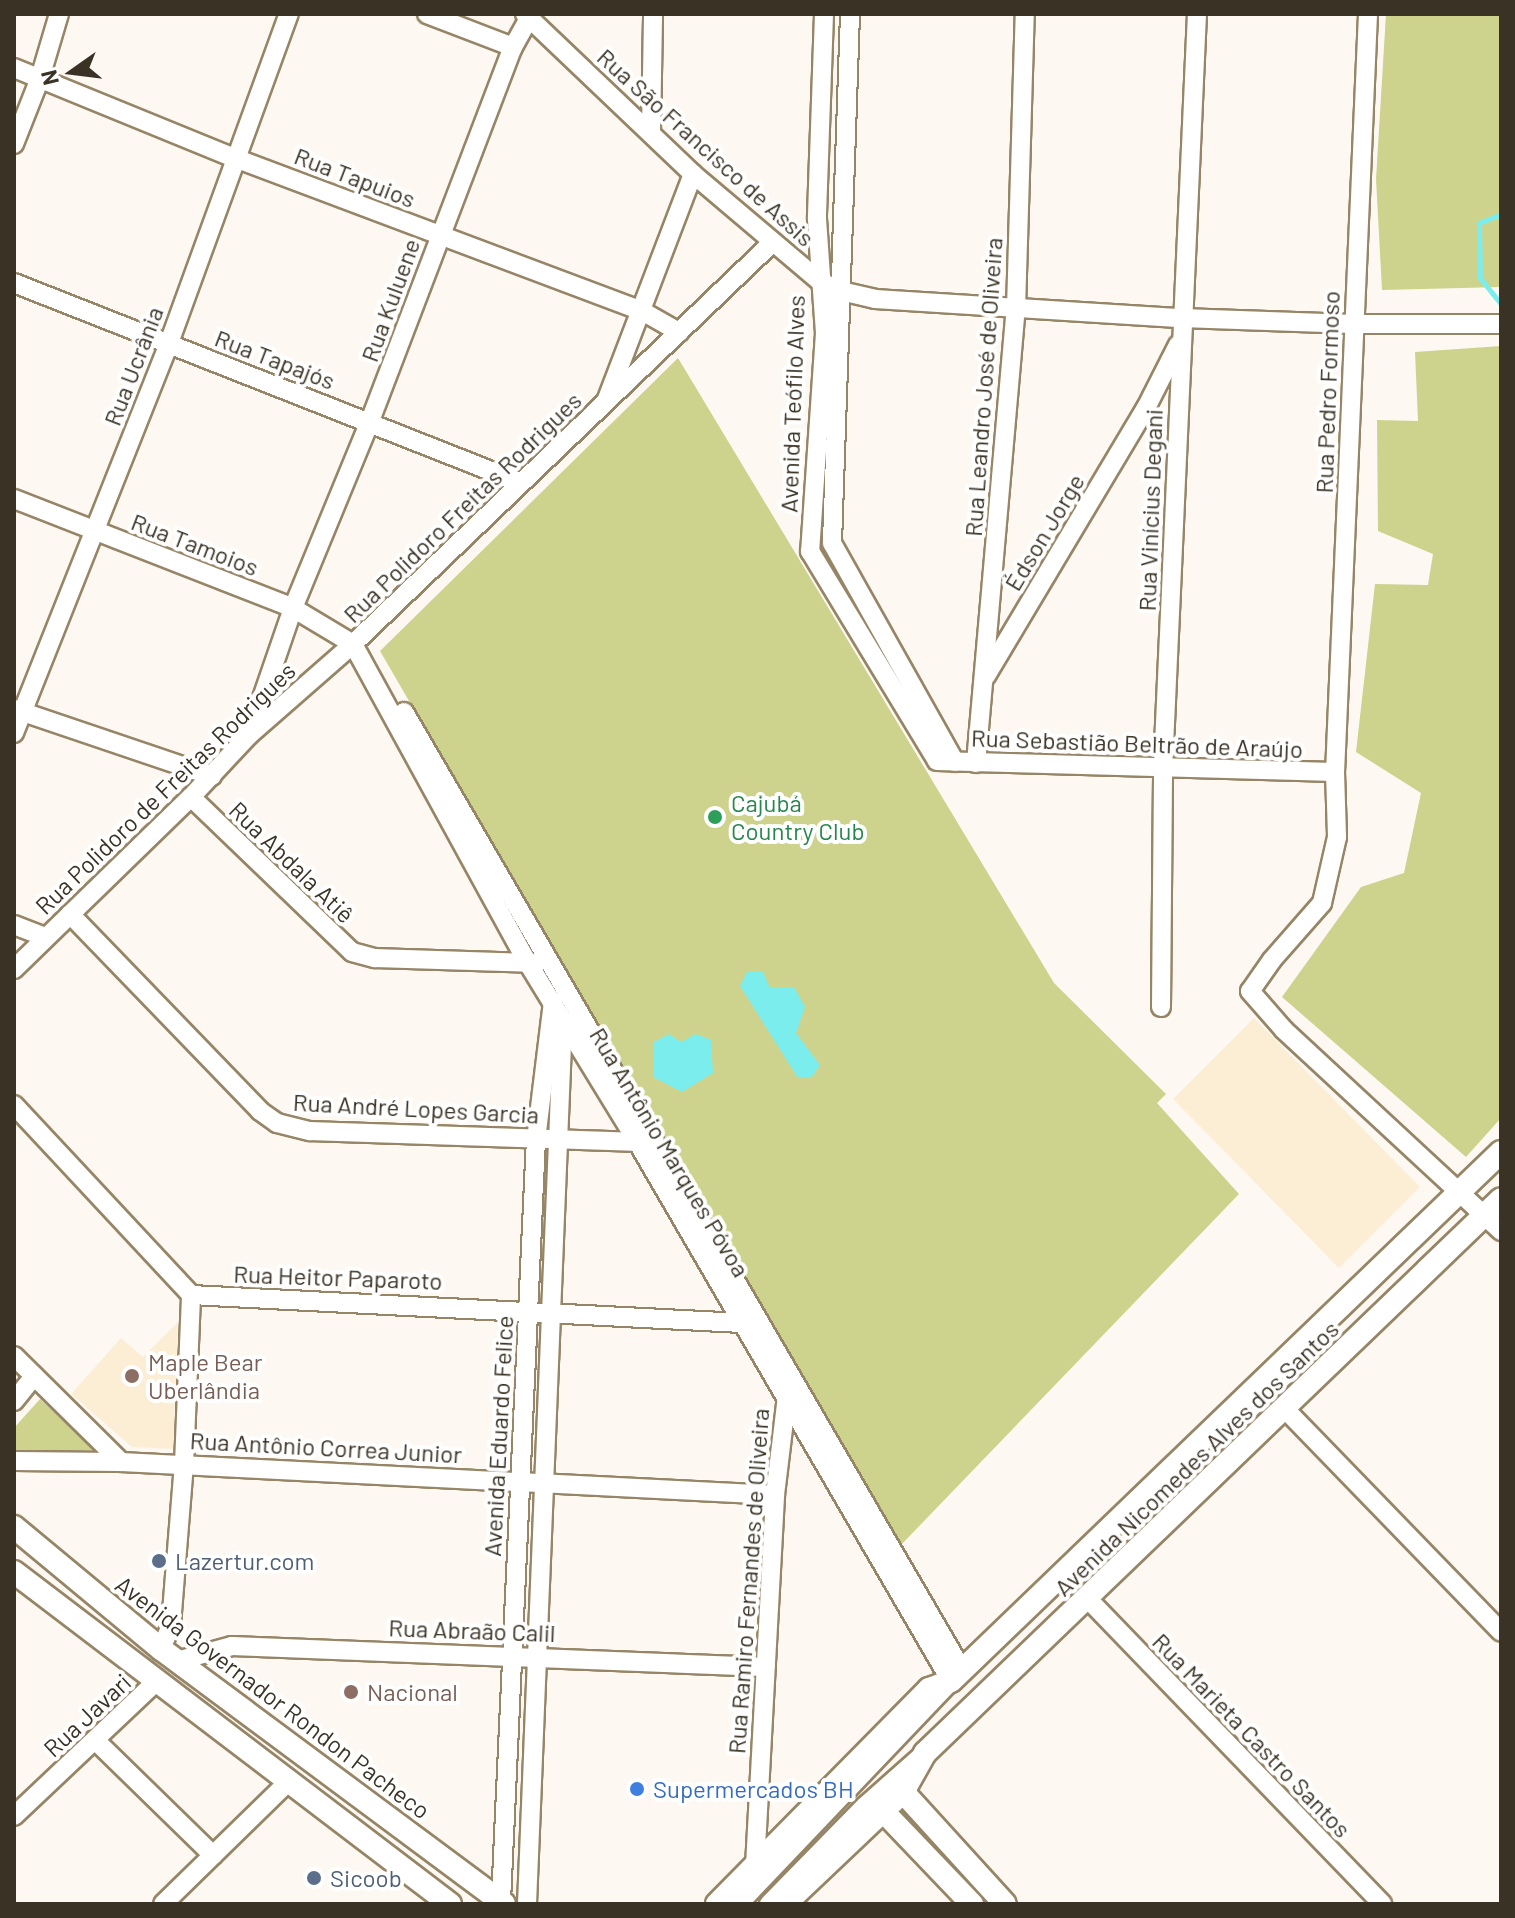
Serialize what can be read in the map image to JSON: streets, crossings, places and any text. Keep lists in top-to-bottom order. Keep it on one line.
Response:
{"streets":{"main road":["Avenida Nicomedes Alves dos Santos","Avenida Governador Rondon Pacheco"],"street":["Rua São Francisco de Assis","Rua Tapuios","Rua Kuluene","Rua Tapajós","Rua Ucrânia","Rua Leandro José de Oliveira","Rua Pedro Formoso","Avenida Teófilo Alves","Rua Polidoro Freitas Rodrigues","Rua Vinícius Degani","Édson Jorge","Rua Tamoios","Rua Sebastião Beltrão de Araújo","Rua Polidoro de Freitas Rodrigues","Rua Abdala Atiê","Rua André Lopes Garcia","Rua Antônio Marques Póvoa","Rua Heitor Paparoto","Avenida Eduardo Felice","Rua Antônio Correa Junior","Rua Ramiro Fernandes de Oliveira","Rua Abraão Calil","Rua Javari","Rua Marieta Castro Santos"]},"crossings":[["Rua São Francisco de Assis","Rua Kuluene"],["Rua São Francisco de Assis","Rua Leandro José de Oliveira"],["Rua São Francisco de Assis","Rua Pedro Formoso"],["Rua São Francisco de Assis","Avenida Teófilo Alves"],["Rua São Francisco de Assis","Rua Polidoro Freitas Rodrigues"],["Rua São Francisco de Assis","Rua Vinícius Degani"],["Rua Tapuios","Rua Kuluene"],["Rua Tapuios","Rua Ucrânia"],["Rua Tapuios","Rua Polidoro Freitas Rodrigues"],["Rua Kuluene","Rua Tapajós"],["Rua Kuluene","Rua Tamoios"],["Rua Kuluene","Rua Polidoro de Freitas Rodrigues"],["Rua Tapajós","Rua Ucrânia"],["Rua Tapajós","Rua Polidoro Freitas Rodrigues"],["Rua Ucrânia","Rua Tamoios"],["Rua Leandro José de Oliveira","Édson Jorge"],["Rua Leandro José de Oliveira","Rua Sebastião Beltrão de Araújo"],["Rua Pedro Formoso","Rua Sebastião Beltrão de Araújo"],["Rua Pedro Formoso","Avenida Nicomedes Alves dos Santos"],["Rua Polidoro Freitas Rodrigues","Rua Tamoios"],["Rua Polidoro Freitas Rodrigues","Rua Polidoro de Freitas Rodrigues"],["Rua Polidoro Freitas Rodrigues","Rua Antônio Marques Póvoa"],["Rua Vinícius Degani","Édson Jorge"],["Rua Vinícius Degani","Rua Sebastião Beltrão de Araújo"],["Rua Tamoios","Rua Polidoro de Freitas Rodrigues"],["Rua Tamoios","Rua Antônio Marques Póvoa"],["Rua Polidoro de Freitas Rodrigues","Rua Abdala Atiê"],["Rua Polidoro de Freitas Rodrigues","Rua André Lopes Garcia"],["Rua Polidoro de Freitas Rodrigues","Rua Antônio Marques Póvoa"],["Rua Abdala Atiê","Rua Antônio Marques Póvoa"],["Rua Abdala Atiê","Avenida Eduardo Felice"],["Rua André Lopes Garcia","Rua Antônio Marques Póvoa"],["Rua André Lopes Garcia","Avenida Eduardo Felice"],["Rua Antônio Marques Póvoa","Rua Heitor Paparoto"],["Rua Antônio Marques Póvoa","Avenida Eduardo Felice"],["Rua Antônio Marques Póvoa","Avenida Nicomedes Alves dos Santos"],["Rua Antônio Marques Póvoa","Rua Ramiro Fernandes de Oliveira"],["Rua Heitor Paparoto","Avenida Eduardo Felice"],["Avenida Eduardo Felice","Rua Antônio Correa Junior"],["Avenida Eduardo Felice","Rua Abraão Calil"],["Avenida Eduardo Felice","Avenida Governador Rondon Pacheco"],["Rua Antônio Correa Junior","Rua Ramiro Fernandes de Oliveira"],["Avenida Nicomedes Alves dos Santos","Rua Ramiro Fernandes de Oliveira"],["Avenida Nicomedes Alves dos Santos","Rua Marieta Castro Santos"],["Rua Ramiro Fernandes de Oliveira","Rua Abraão Calil"],["Rua Abraão Calil","Avenida Governador Rondon Pacheco"]],"places":["Cajubá Country Club","Maple Bear Uberlândia","Lazertur.com","Nacional","Supermercados BH","Sicoob"],"north":"left"}
